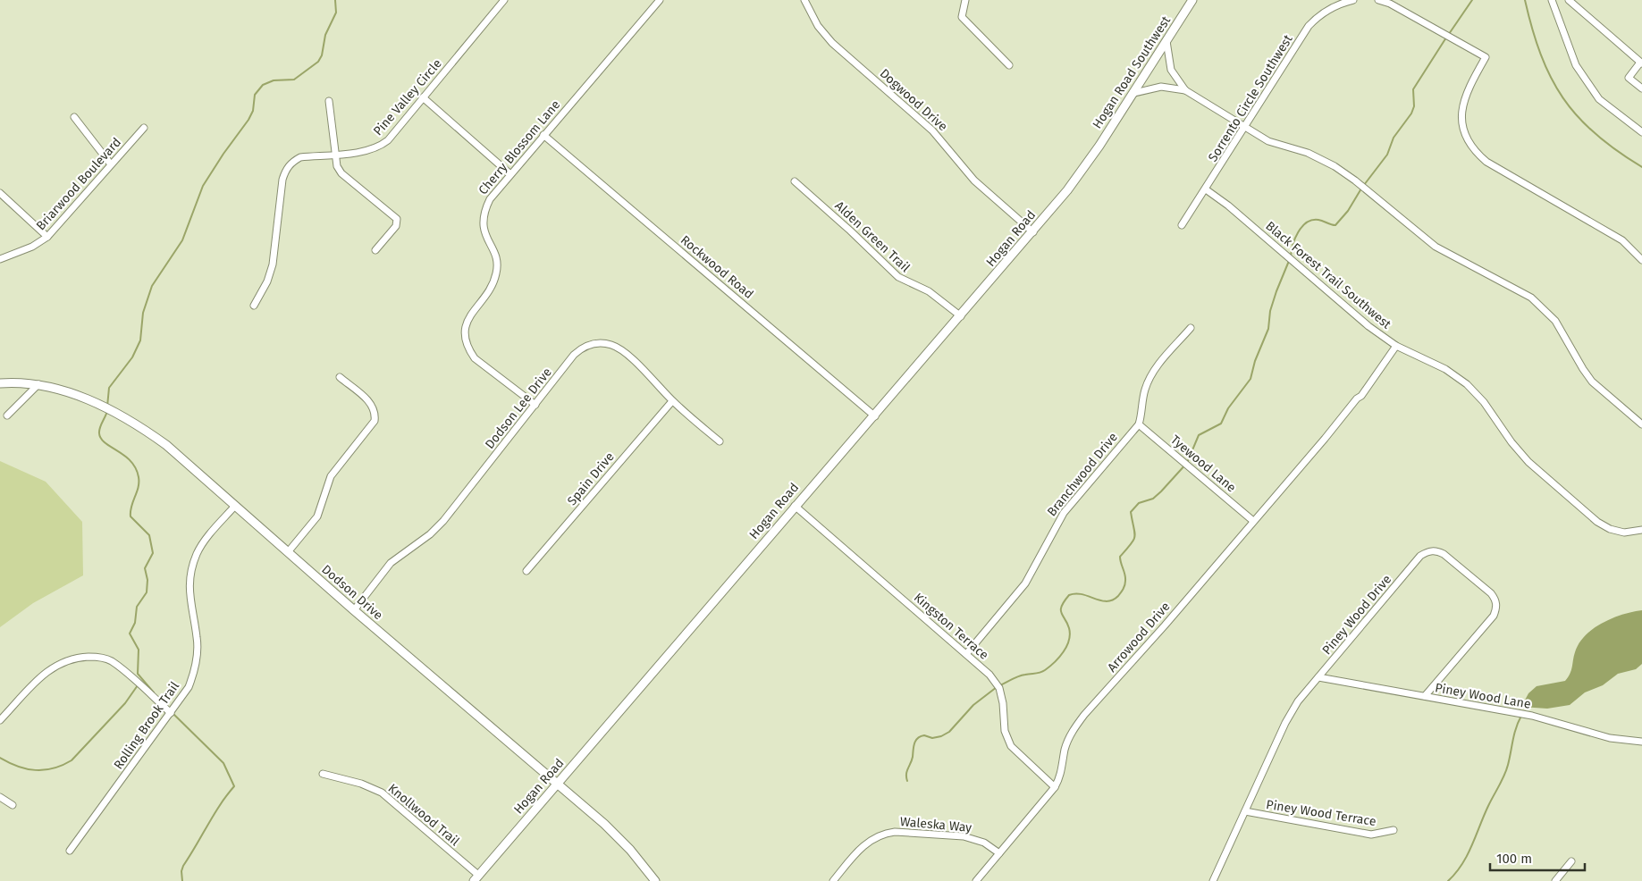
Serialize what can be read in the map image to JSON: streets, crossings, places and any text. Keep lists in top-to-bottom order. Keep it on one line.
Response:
{"streets":{"street":["Hogan Road Southwest","Pine Valley Circle","Sorrento Circle Southwest","Dogwood Drive","Cherry Blossom Lane","Briarwood Boulevard","Alden Green Trail","Hogan Road","Rockwood Road","Black Forest Trail Southwest","Dodson Lee Drive","Tyewood Lane","Branchwood Drive","Spain Drive","Dodson Drive","Piney Wood Drive","Kingston Terrace","Arrowood Drive","Piney Wood Lane","Rolling Brook Trail","Piney Wood Terrace","Knollwood Trail","Waleska Way"]},"crossings":[["Hogan Road Southwest","Hogan Road"],["Sorrento Circle Southwest","Black Forest Trail Southwest"],["Dogwood Drive","Hogan Road"],["Cherry Blossom Lane","Rockwood Road"],["Cherry Blossom Lane","Dodson Lee Drive"],["Alden Green Trail","Hogan Road"],["Hogan Road","Rockwood Road"],["Hogan Road","Dodson Drive"],["Hogan Road","Kingston Terrace"],["Hogan Road","Knollwood Trail"],["Black Forest Trail Southwest","Arrowood Drive"],["Dodson Lee Drive","Spain Drive"],["Dodson Lee Drive","Dodson Drive"],["Tyewood Lane","Branchwood Drive"],["Tyewood Lane","Arrowood Drive"],["Branchwood Drive","Kingston Terrace"],["Dodson Drive","Rolling Brook Trail"],["Piney Wood Drive","Piney Wood Lane"],["Piney Wood Drive","Piney Wood Terrace"],["Kingston Terrace","Arrowood Drive"],["Arrowood Drive","Waleska Way"]],"scale_bar":"100 m"}
